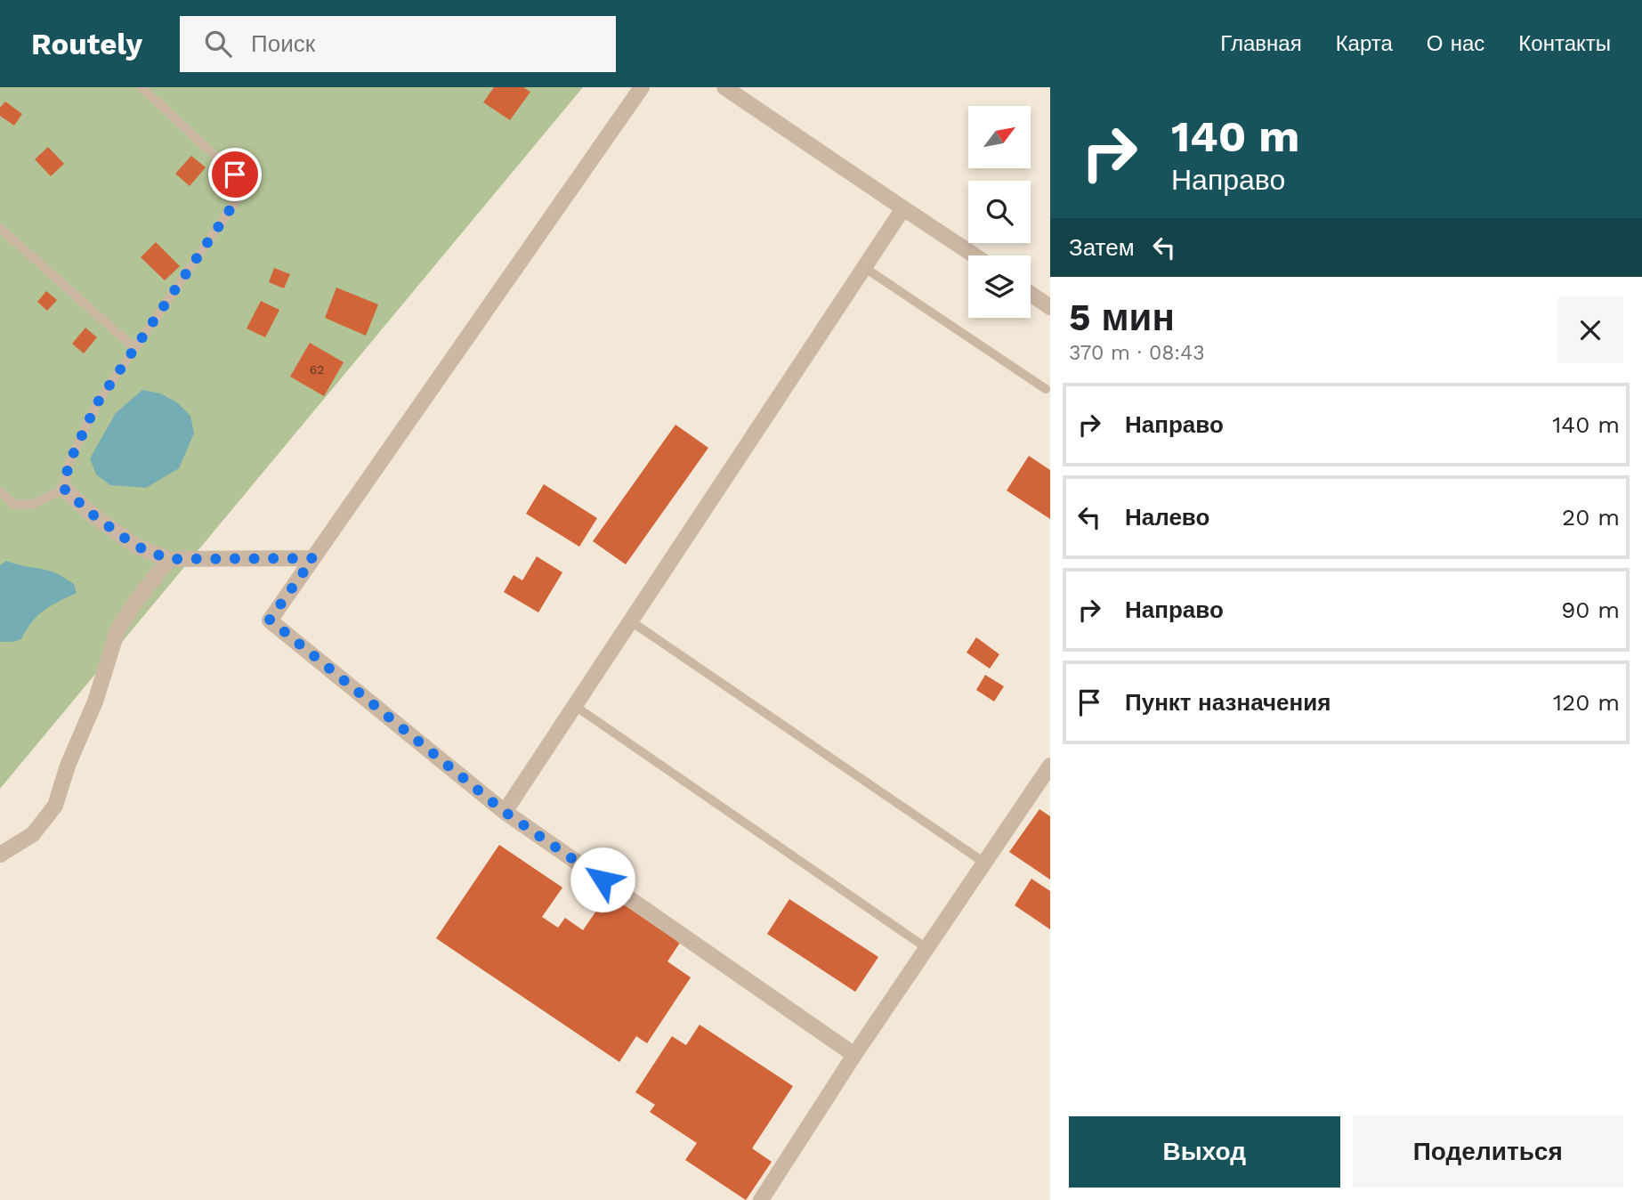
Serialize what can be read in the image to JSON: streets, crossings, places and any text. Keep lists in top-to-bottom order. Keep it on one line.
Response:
{"house_numbers":["62"],"north":"top right","page":{"header":"Routely","search":"Поиск","nav":["Главная","Карта","О нас","Контакты"],"turn":["140 m","Направо"],"then":"Затем","heading":["5 мин","370 m · 08:43"],"list":[{"name":"Направо","value":"140 m"},{"name":"Налево","value":"20 m"},{"name":"Направо","value":"90 m"},{"name":"Пункт назначения","value":"120 m"}],"buttons":["Выход","Поделиться"]}}
